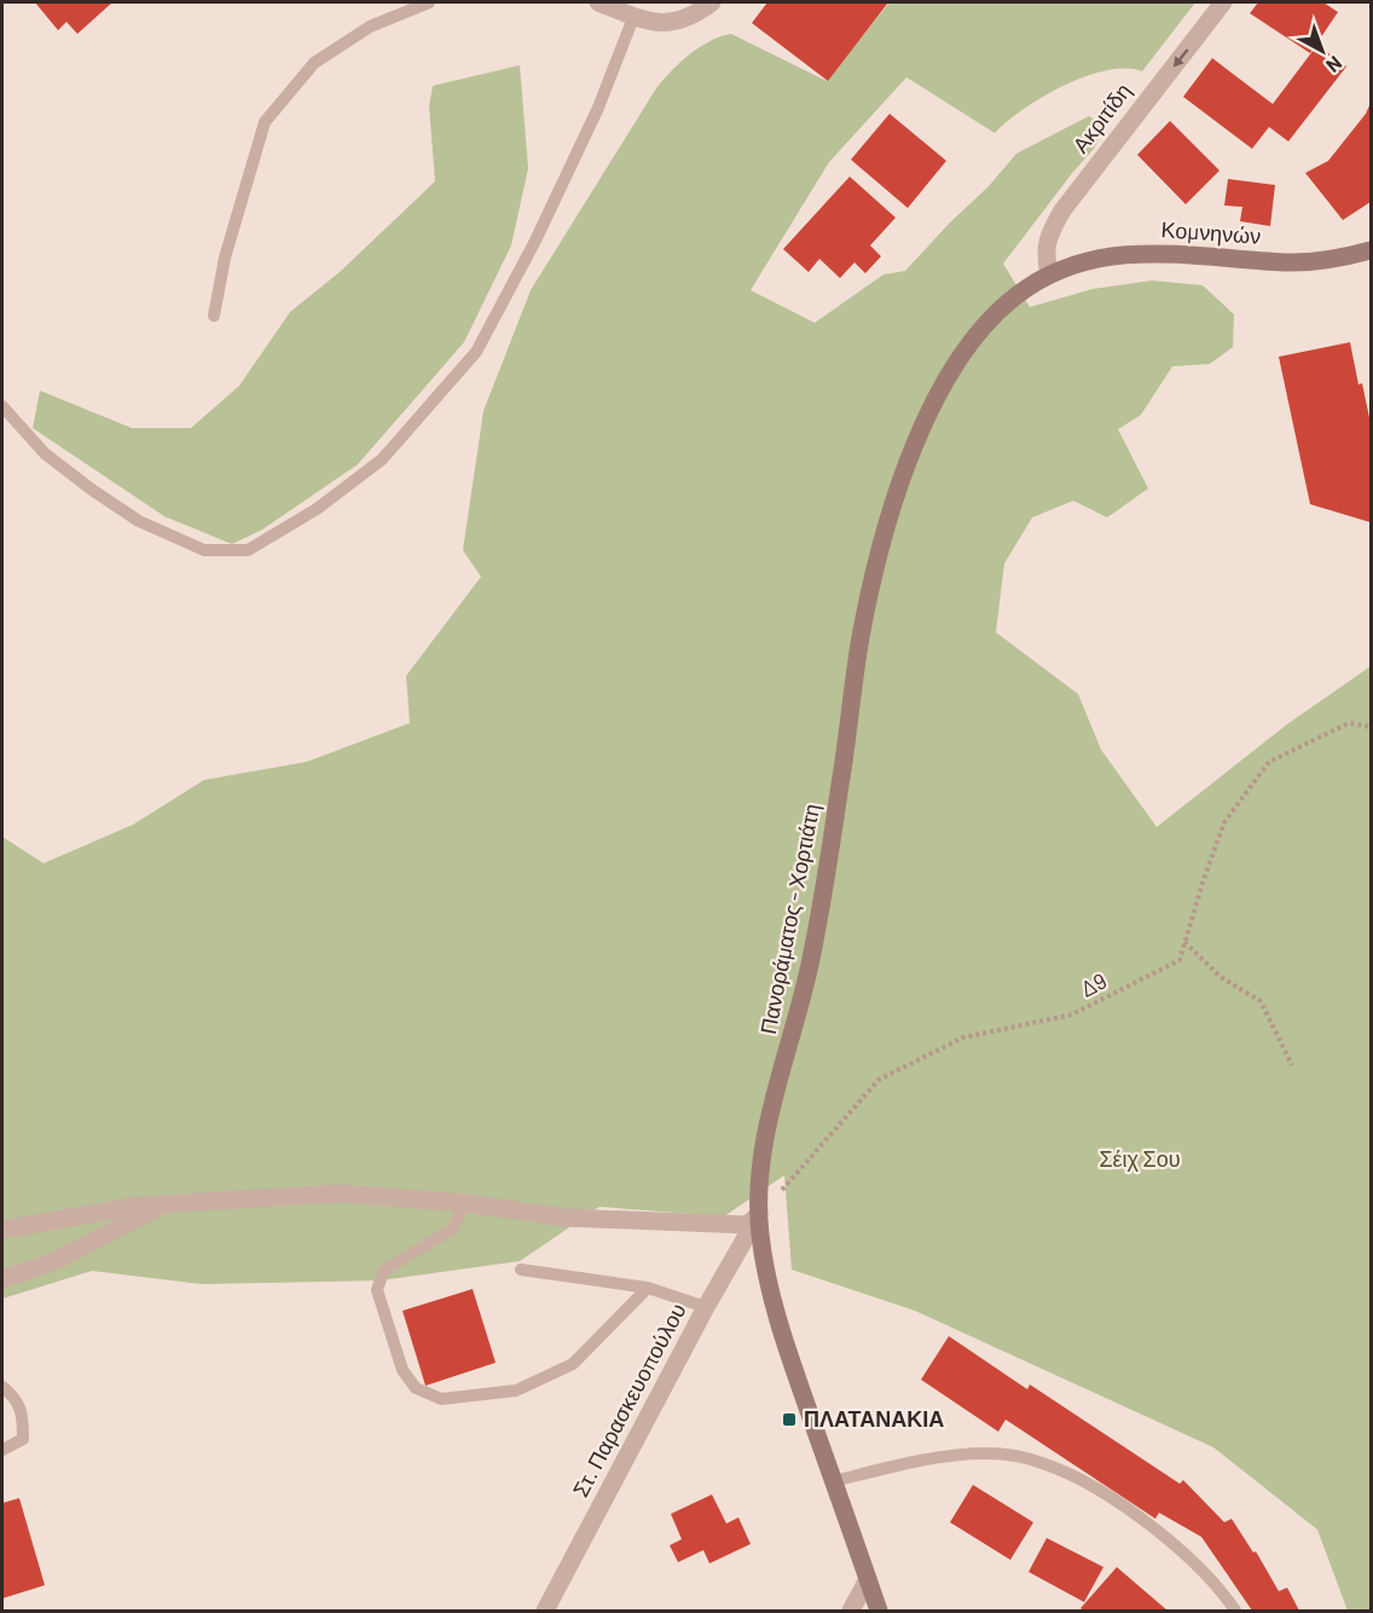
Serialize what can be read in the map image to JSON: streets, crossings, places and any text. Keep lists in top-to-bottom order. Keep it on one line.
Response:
{"streets":{"main road":["Κομνηνών","Πανοράματος - Χορτιάτη"],"street":["Ακριτίδη","Στ. Παρασκευοπούλου"],"path":["Δ9"]},"crossings":[["Ακριτίδη","Κομνηνών"],["Ακριτίδη","Πανοράματος - Χορτιάτη"],["Κομνηνών","Πανοράματος - Χορτιάτη"],["Πανοράματος - Χορτιάτη","Δ9"],["Πανοράματος - Χορτιάτη","Στ. Παρασκευοπούλου"],["Δ9","Στ. Παρασκευοπούλου"]],"one_way":["Ακριτίδη"],"parks":["Σέιχ Σου"],"places":{"transit":["ΠΛΑΤΑΝΑΚΙΑ"]},"north":"bottom right"}
